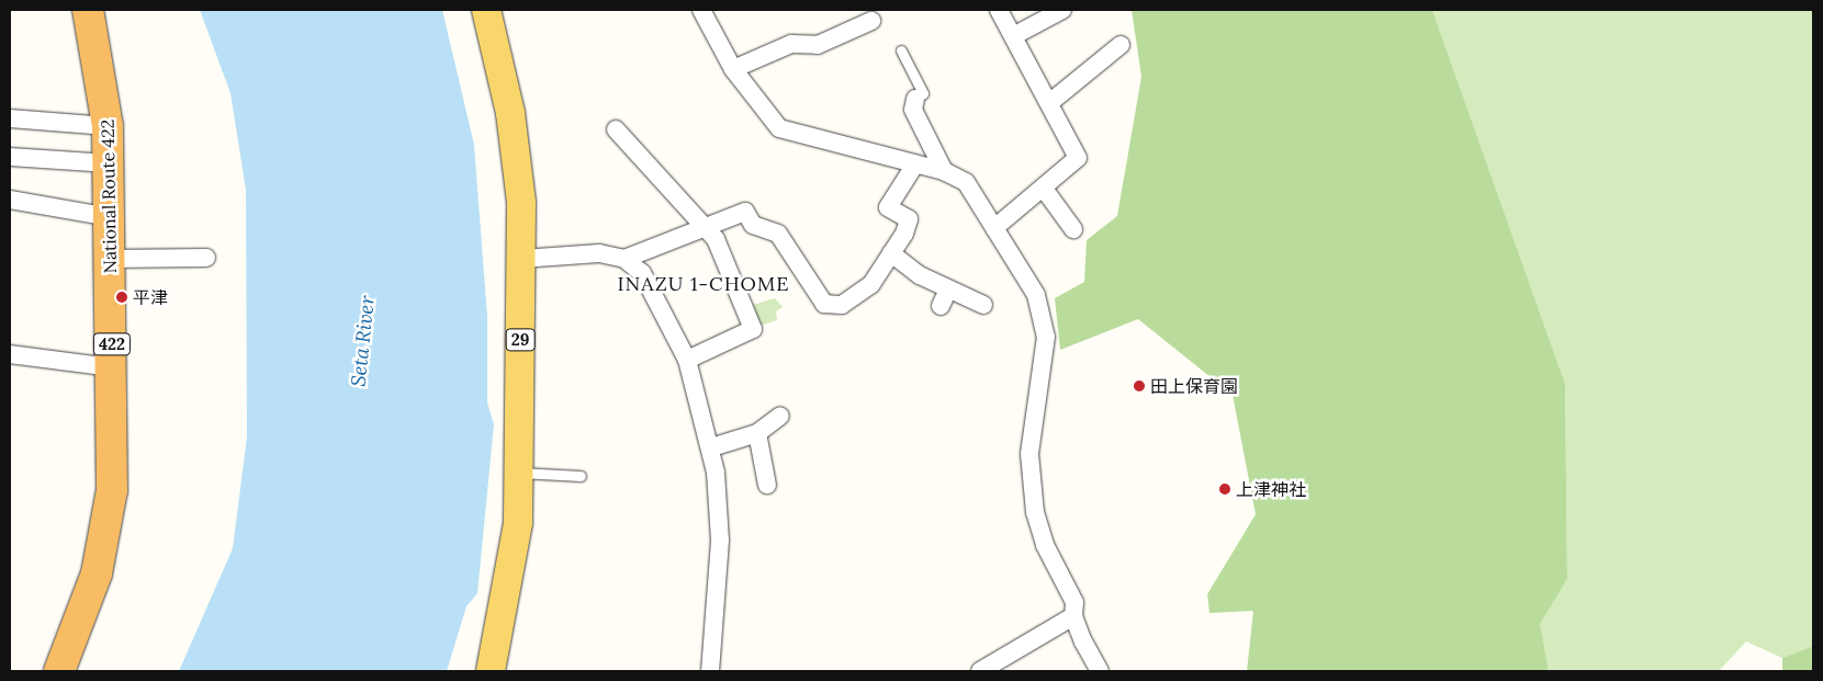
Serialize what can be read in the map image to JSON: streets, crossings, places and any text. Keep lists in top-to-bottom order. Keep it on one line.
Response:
{"streets":{"highway":["National Route 422","422"],"main road":["29"]},"districts":["INAZU 1-CHOME"],"water":["Seta River"],"places":["平津","田上保育園","上津神社"]}
